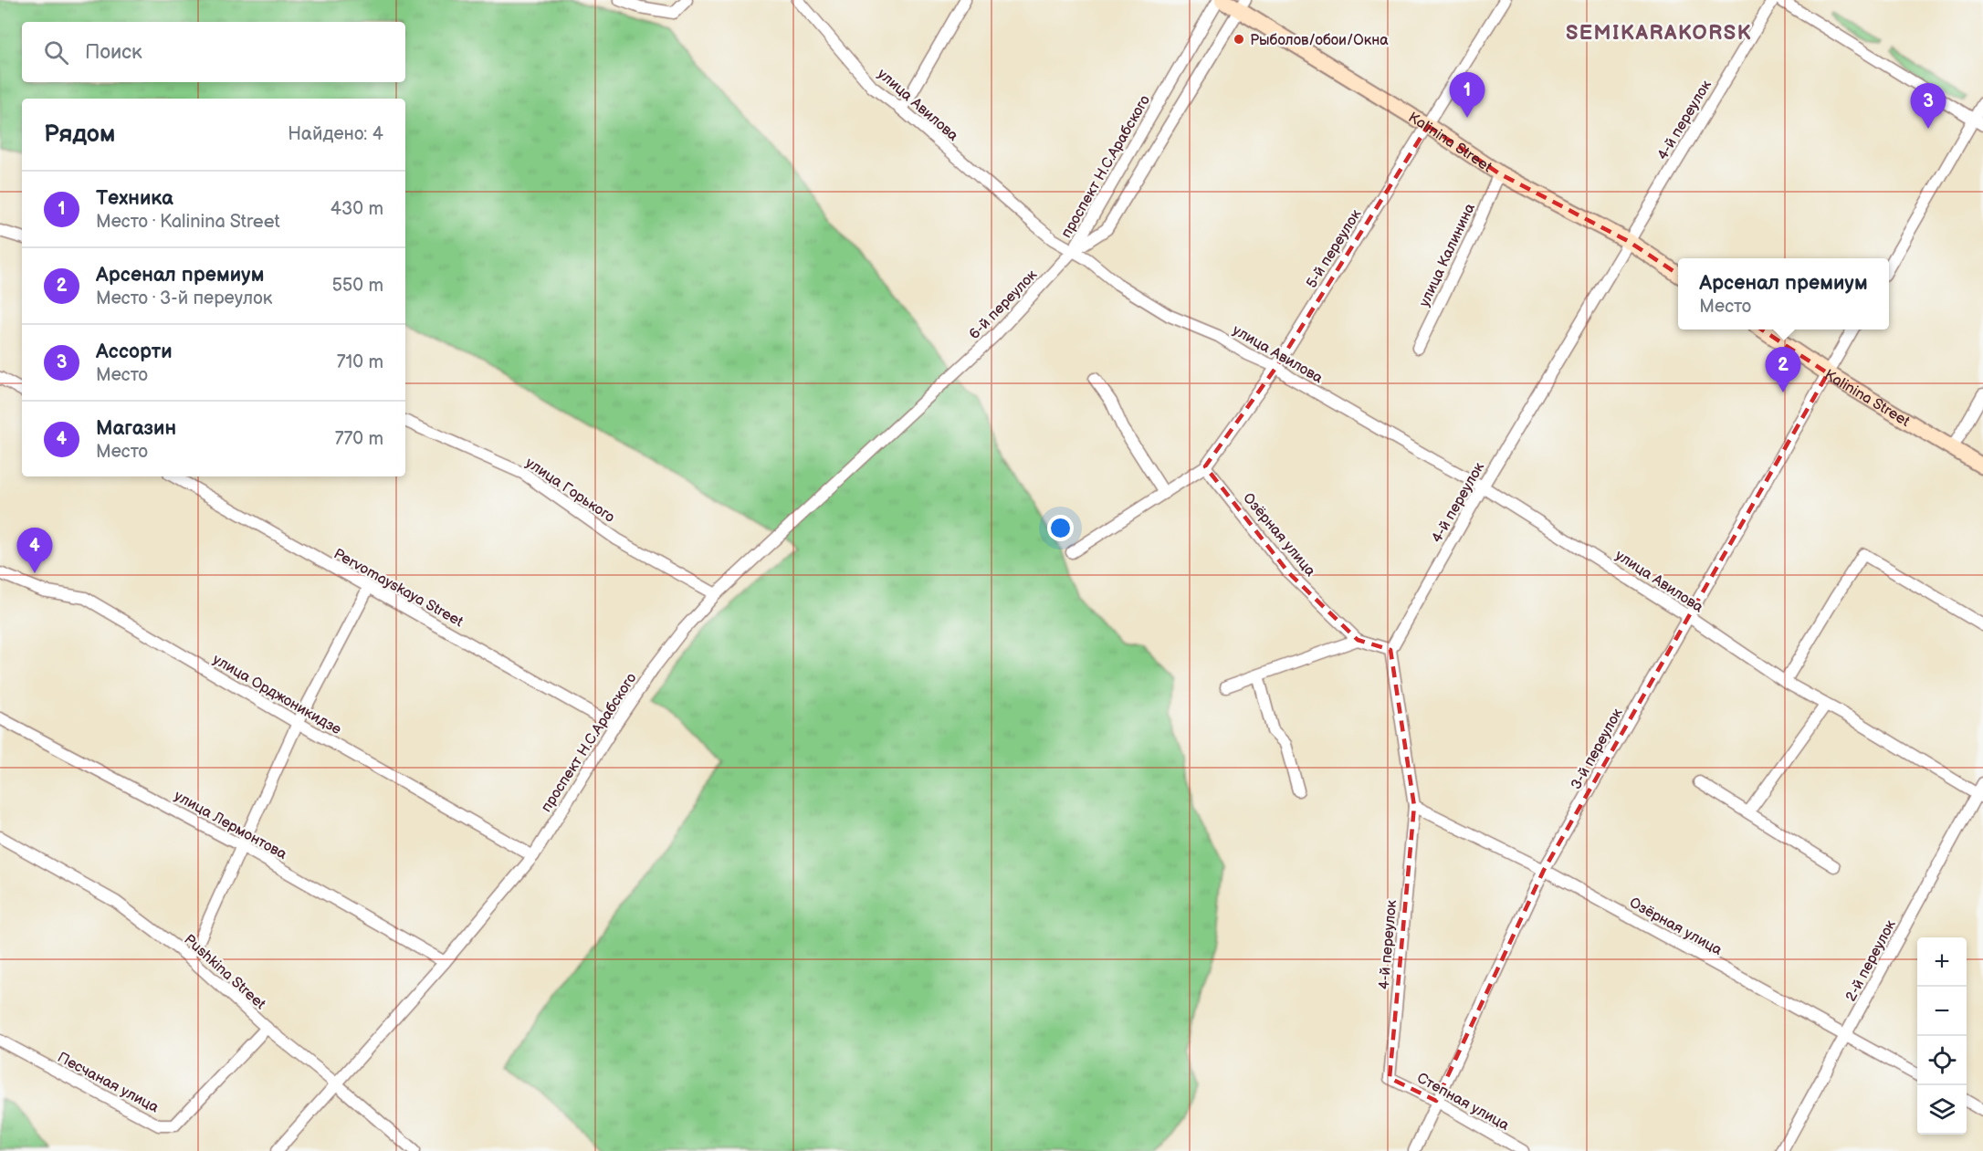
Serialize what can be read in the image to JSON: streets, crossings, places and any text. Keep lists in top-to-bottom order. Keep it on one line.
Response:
{"streets":{"main road":["Kalinina Street"],"street":["улица Авилова","4-й переулок","проспект Н.С.Арабского","5-й переулок","улица Калинина","6-й переулок","улица Горького","Озёрная улица","Pervomayskaya Street","улица Орджоникидзе","3-й переулок","улица Лермонтова","2-й переулок","Pushkina Street","Песчаная улица","Степная улица"]},"crossings":[["улица Авилова","4-й переулок"],["улица Авилова","проспект Н.С.Арабского"],["улица Авилова","5-й переулок"],["улица Авилова","6-й переулок"],["улица Авилова","3-й переулок"],["улица Авилова","2-й переулок"],["4-й переулок","Kalinina Street"],["4-й переулок","Озёрная улица"],["4-й переулок","Степная улица"],["Kalinina Street","проспект Н.С.Арабского"],["Kalinina Street","5-й переулок"],["Kalinina Street","улица Калинина"],["Kalinina Street","3-й переулок"],["проспект Н.С.Арабского","6-й переулок"],["проспект Н.С.Арабского","улица Горького"],["проспект Н.С.Арабского","Pervomayskaya Street"],["проспект Н.С.Арабского","улица Орджоникидзе"],["проспект Н.С.Арабского","улица Лермонтова"],["проспект Н.С.Арабского","Pushkina Street"],["5-й переулок","Озёрная улица"],["Озёрная улица","3-й переулок"],["Озёрная улица","2-й переулок"],["3-й переулок","Степная улица"],["Pushkina Street","Песчаная улица"]],"districts":["SEMIKARAKORSK"],"places":["Рыболов/обои/Окна"],"page":{"search":"Поиск","pins":["1","3","2","4"],"heading":["Рядом","Найдено: 4"],"list":[{"mark":"1","name":"Техника","note":"Место · Kalinina Street","value":"430 m"},{"mark":"2","name":"Арсенал премиум","note":"Место · 3-й переулок","value":"550 m"},{"mark":"3","name":"Ассорти","note":"Место","value":"710 m"},{"mark":"4","name":"Магазин","note":"Место","value":"770 m"}],"popup":["Арсенал премиум","Место"],"map_buttons":["+","−"]}}
